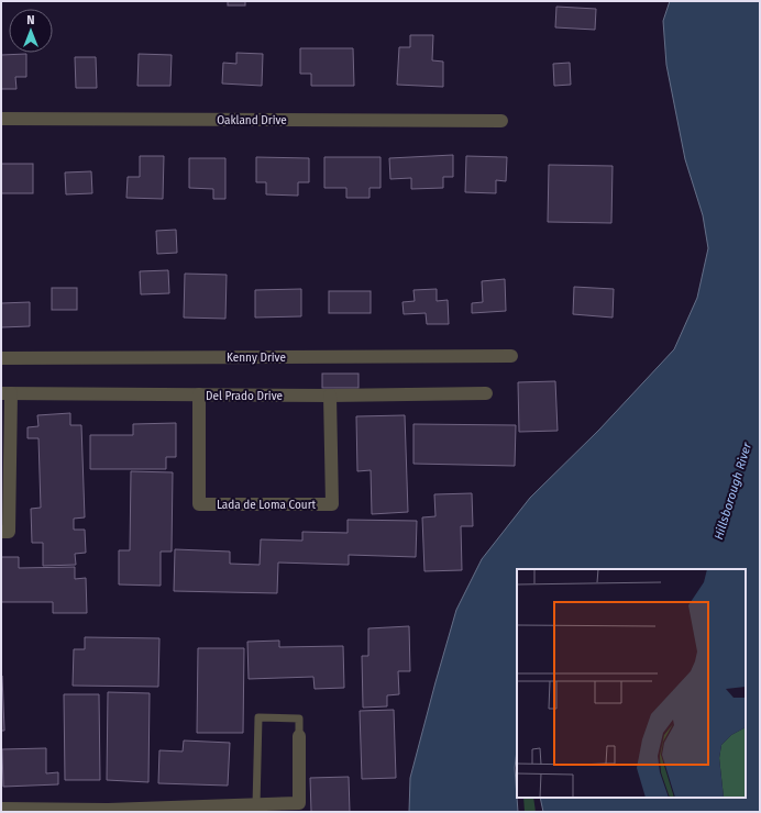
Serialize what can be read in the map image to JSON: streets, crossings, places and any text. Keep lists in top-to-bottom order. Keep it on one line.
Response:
{"streets":{"street":["Oakland Drive","Kenny Drive","Del Prado Drive","Lada de Loma Court"]},"crossings":[["Del Prado Drive","Lada de Loma Court"]],"water":["Hillsborough River"],"north":"top"}
